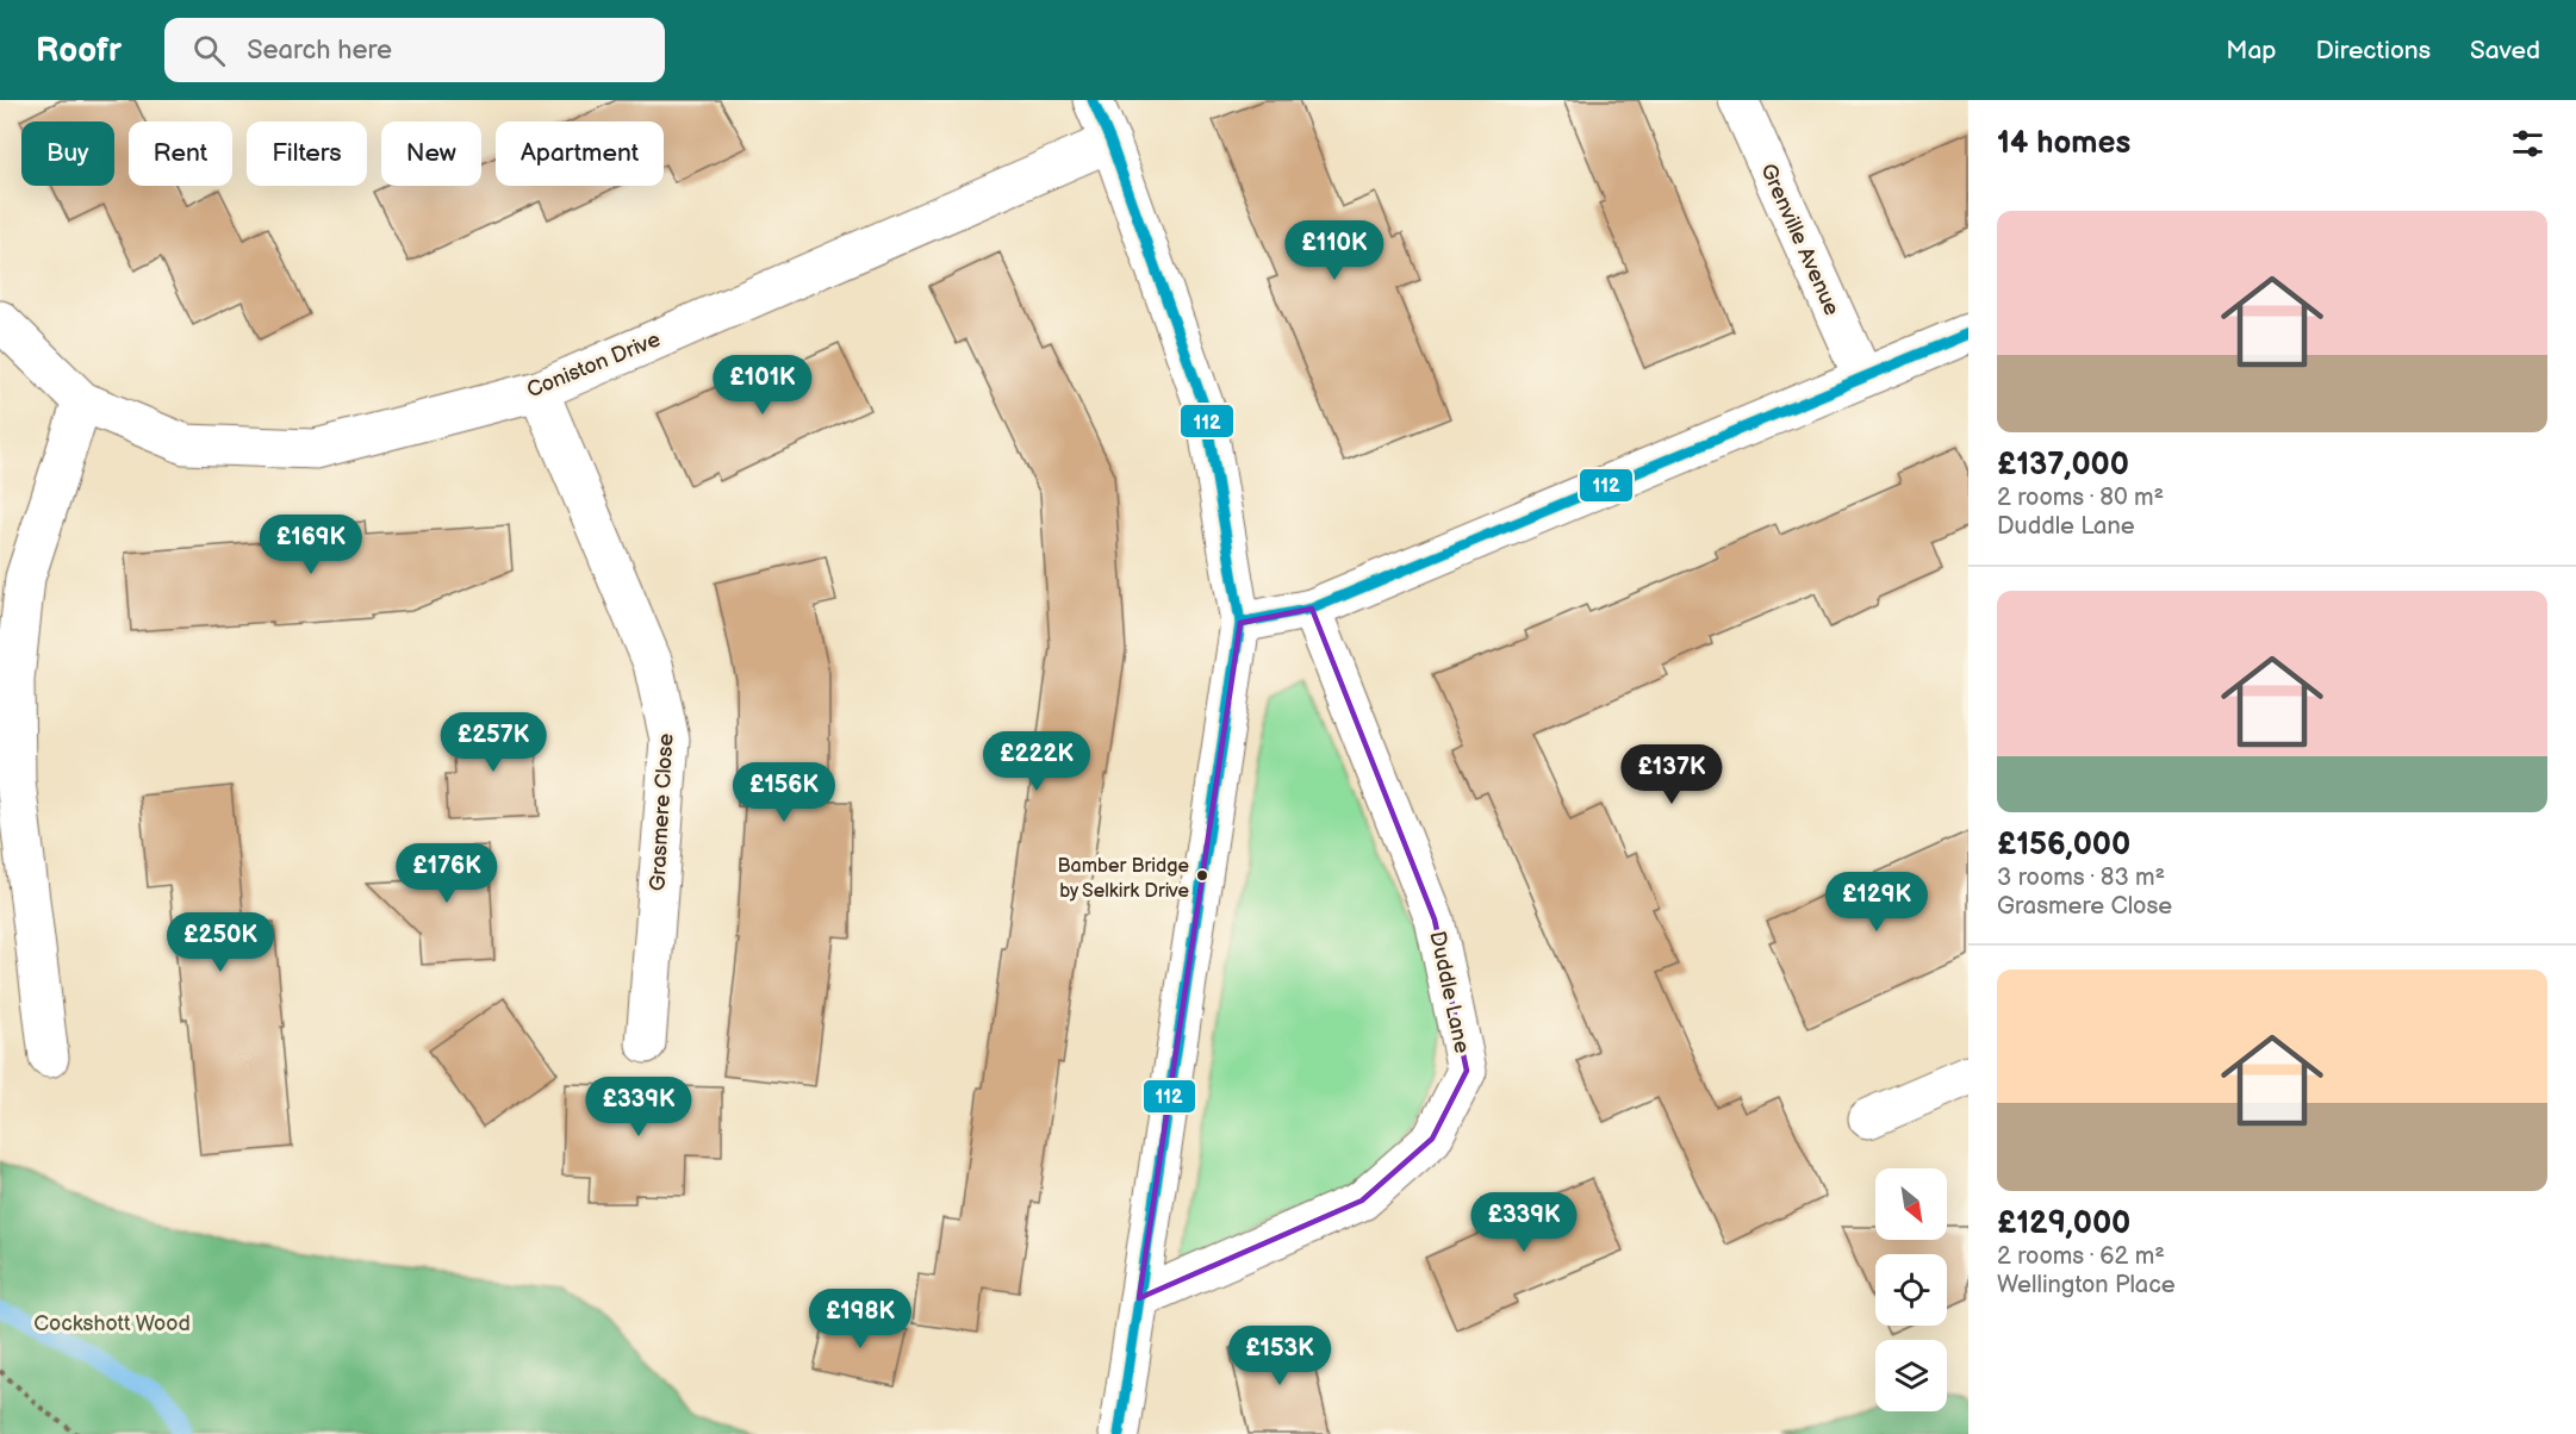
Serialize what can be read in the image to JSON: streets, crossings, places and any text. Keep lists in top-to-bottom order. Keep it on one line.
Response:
{"streets":{"street":["Grenville Avenue","Coniston Drive","Grasmere Close","Duddle Lane"]},"crossings":[["Coniston Drive","Grasmere Close"]],"parks":["Cockshott Wood"],"places":["Bamber Bridge by Selkirk Drive"],"lines":["transit line 112"],"north":"bottom right","page":{"header":"Roofr","search":"Search here","nav":["Map","Directions","Saved"],"heading":"14 homes","chip":["Buy","Rent","Filters","New","Apartment"],"list":[{"name":"£137,000","note":"2 rooms · 80 m² · Duddle Lane"},{"name":"£156,000","note":"3 rooms · 83 m² · Grasmere Close"},{"name":"£129,000","note":"2 rooms · 62 m² · Wellington Place"}],"price":["£110K","£101K","£169K","£257K","£222K","£137K","£156K","£176K","£129K","£250K","£339K","£339K","£198K","£153K"]}}
